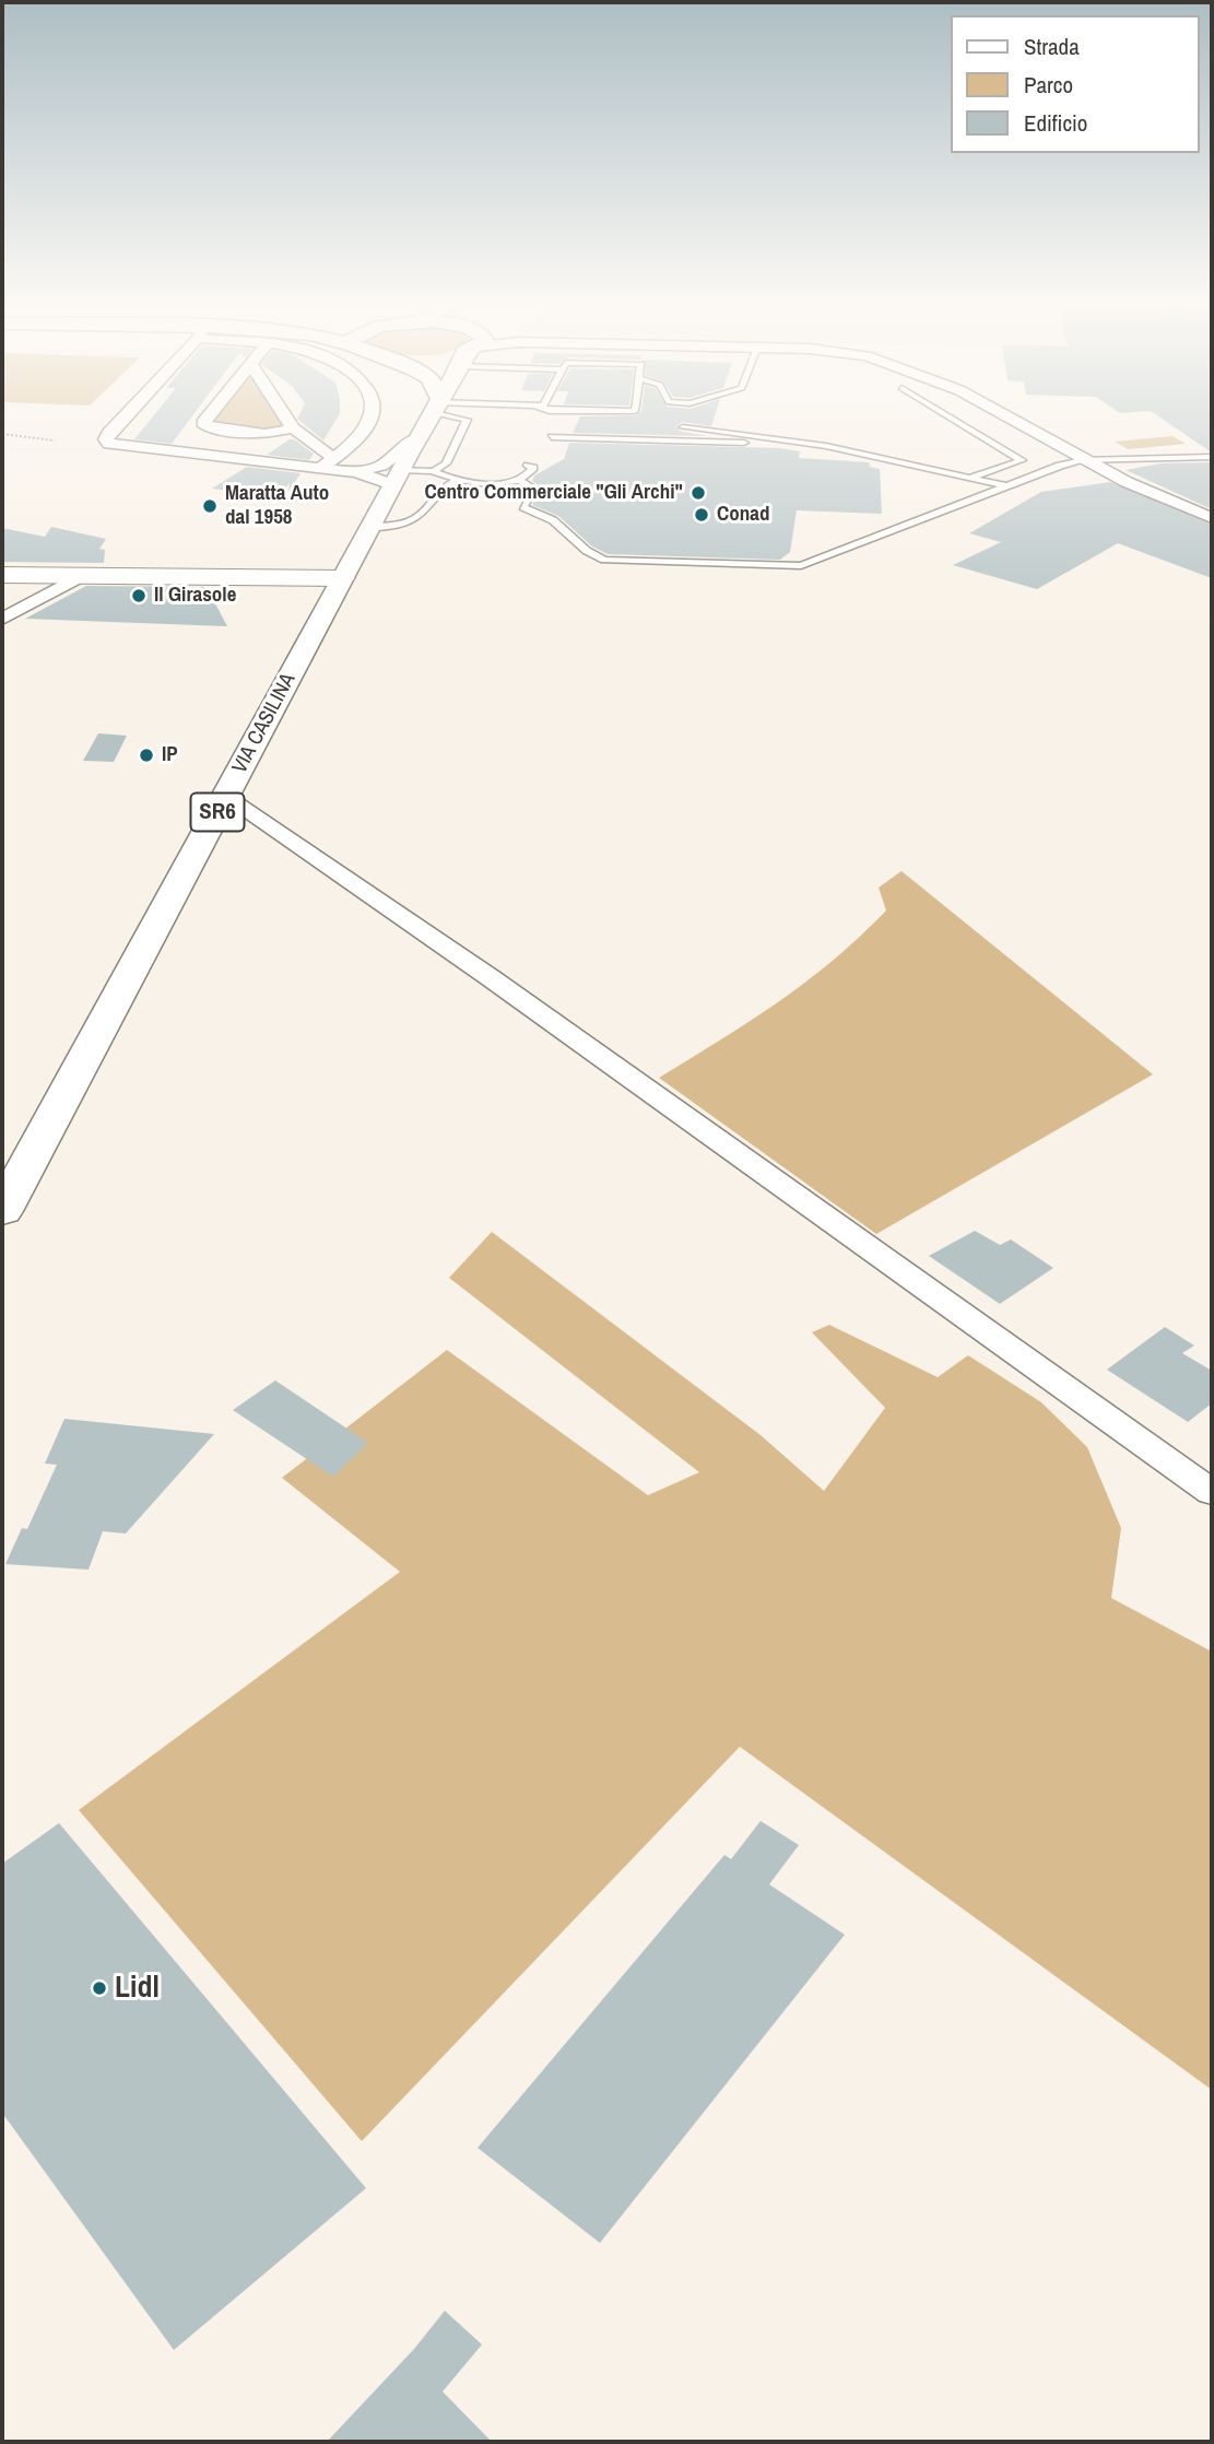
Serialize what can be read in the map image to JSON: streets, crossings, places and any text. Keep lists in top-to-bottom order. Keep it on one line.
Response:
{"streets":{"main road":["VIA CASILINA","SR6"]},"places":["Centro Commerciale \"Gli Archi\"","Maratta Auto dal 1958","Conad","Il Girasole","IP","Lidl"],"legend":["Strada","Parco","Edificio"]}
